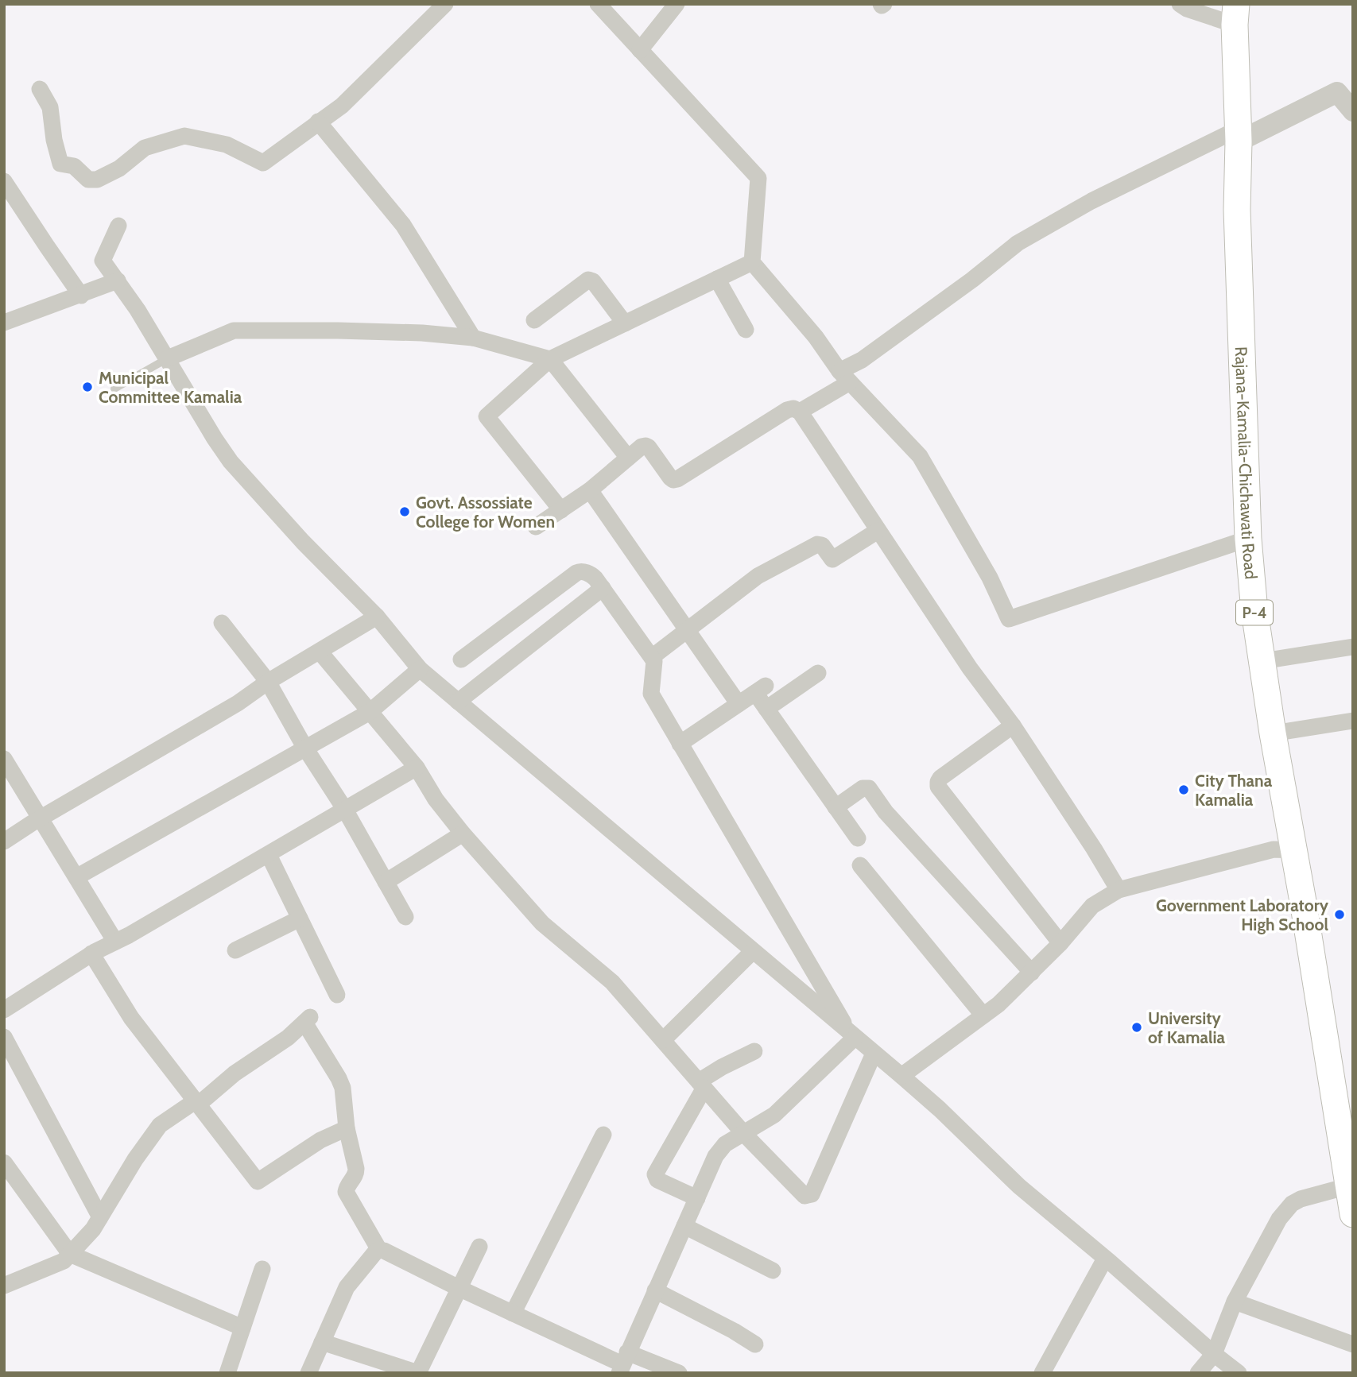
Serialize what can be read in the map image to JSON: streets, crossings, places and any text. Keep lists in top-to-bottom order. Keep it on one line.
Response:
{"streets":{"main road":["Rajana-Kamalia-Chichawati Road","P-4"]},"places":["Municipal Committee Kamalia","Govt. Assossiate College for Women","City Thana Kamalia","Government Laboratory High School","University of Kamalia"]}
